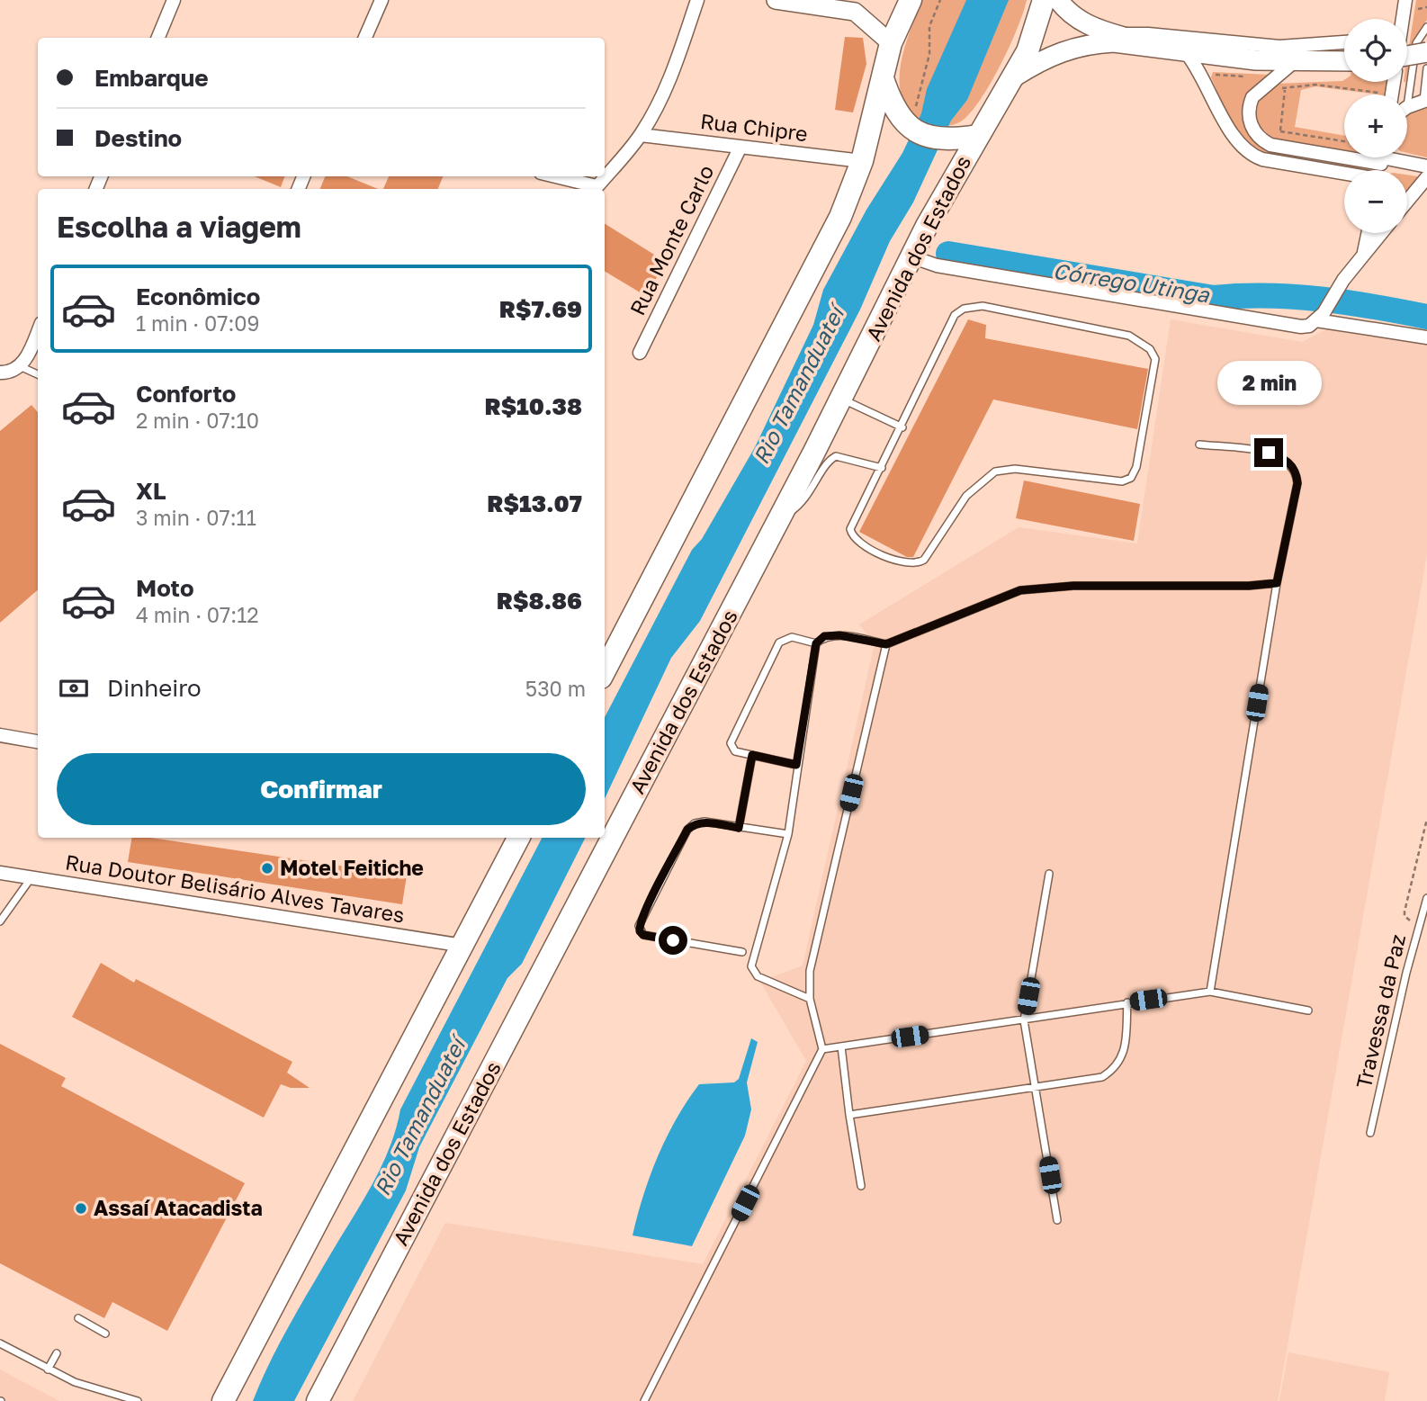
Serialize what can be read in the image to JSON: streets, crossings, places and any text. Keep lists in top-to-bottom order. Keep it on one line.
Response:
{"streets":{"highway":["Avenida dos Estados"],"street":["Rua Chipre","Rua Monte Carlo","Rua Doutor Belisário Alves Tavares"],"lane":["Travessa da Paz"]},"crossings":[["Rua Chipre","Rua Monte Carlo"]],"water":["Córrego Utinga","Rio Tamanduateí"],"places":["Motel Feitiche","Assaí Atacadista"],"page":{"map_buttons":["+","−"],"banner":["Embarque","Destino"],"heading":"Escolha a viagem","list":[{"name":"Econômico","note":"1 min · 07:09","value":"R$7.69"},{"name":"Conforto","note":"2 min · 07:10","value":"R$10.38"},{"name":"XL","note":"3 min · 07:11","value":"R$13.07"},{"name":"Moto","note":"4 min · 07:12","value":"R$8.86"}],"bubble":"2 min","pay":["Dinheiro","530 m"],"buttons":"Confirmar"}}
